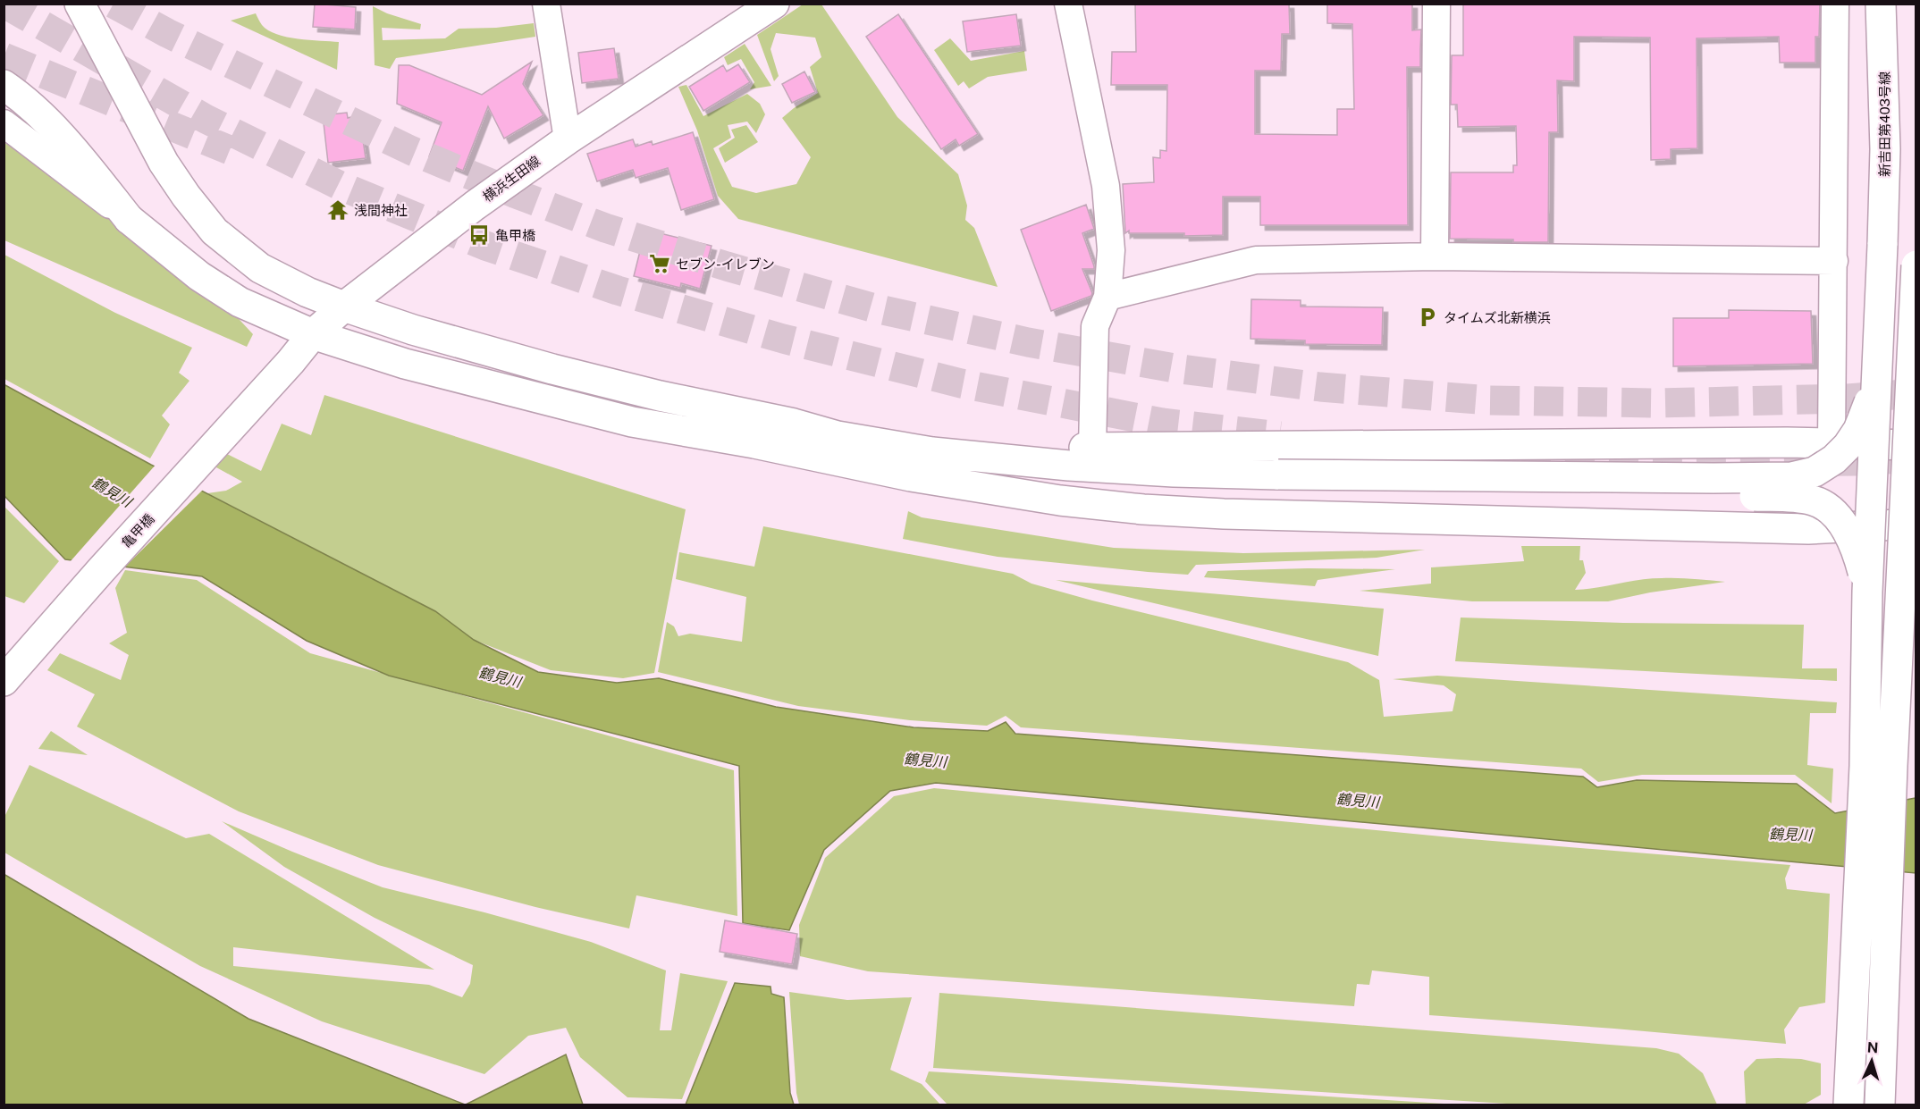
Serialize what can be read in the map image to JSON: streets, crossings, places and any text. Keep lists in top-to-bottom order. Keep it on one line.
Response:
{"streets":{"main road":["新吉田第403号線","横浜生田線","亀甲橋"]},"crossings":[["横浜生田線","亀甲橋"]],"water":["鶴見川"],"places":{"temple":["浅間神社"],"bus stop":["亀甲橋"],"supermarket":["セブン-イレブン"],"parking":["タイムズ北新横浜"]},"north":"top"}
